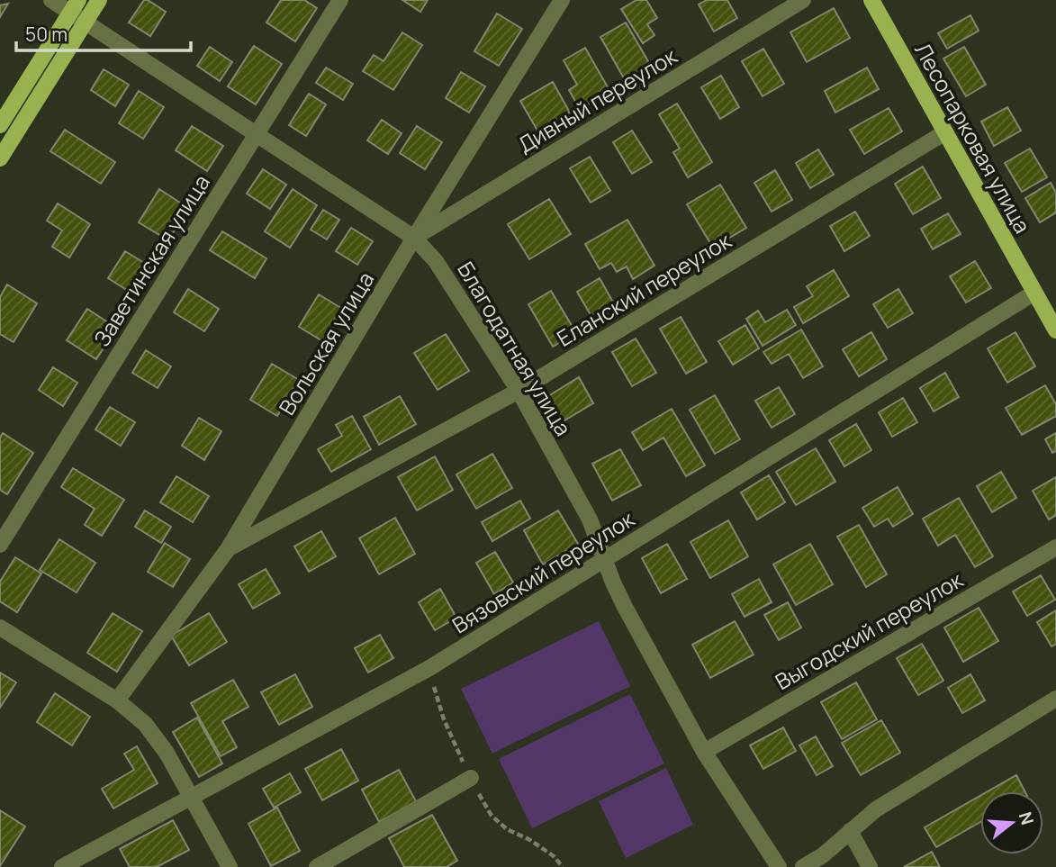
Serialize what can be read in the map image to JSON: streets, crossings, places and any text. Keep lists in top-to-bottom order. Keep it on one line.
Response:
{"streets":{"main road":["Лесопарковая улица"],"street":["Дивный переулок","Заветинская улица","Еланский переулок","Вольская улица","Благодатная улица","Вязовский переулок","Выгодский переулок"]},"crossings":[["Дивный переулок","Вольская улица"],["Дивный переулок","Благодатная улица"],["Лесопарковая улица","Еланский переулок"],["Лесопарковая улица","Вязовский переулок"],["Заветинская улица","Благодатная улица"],["Еланский переулок","Вольская улица"],["Еланский переулок","Благодатная улица"],["Вольская улица","Благодатная улица"],["Благодатная улица","Вязовский переулок"],["Благодатная улица","Выгодский переулок"]],"scale_bar":"50 m","north":"right"}
